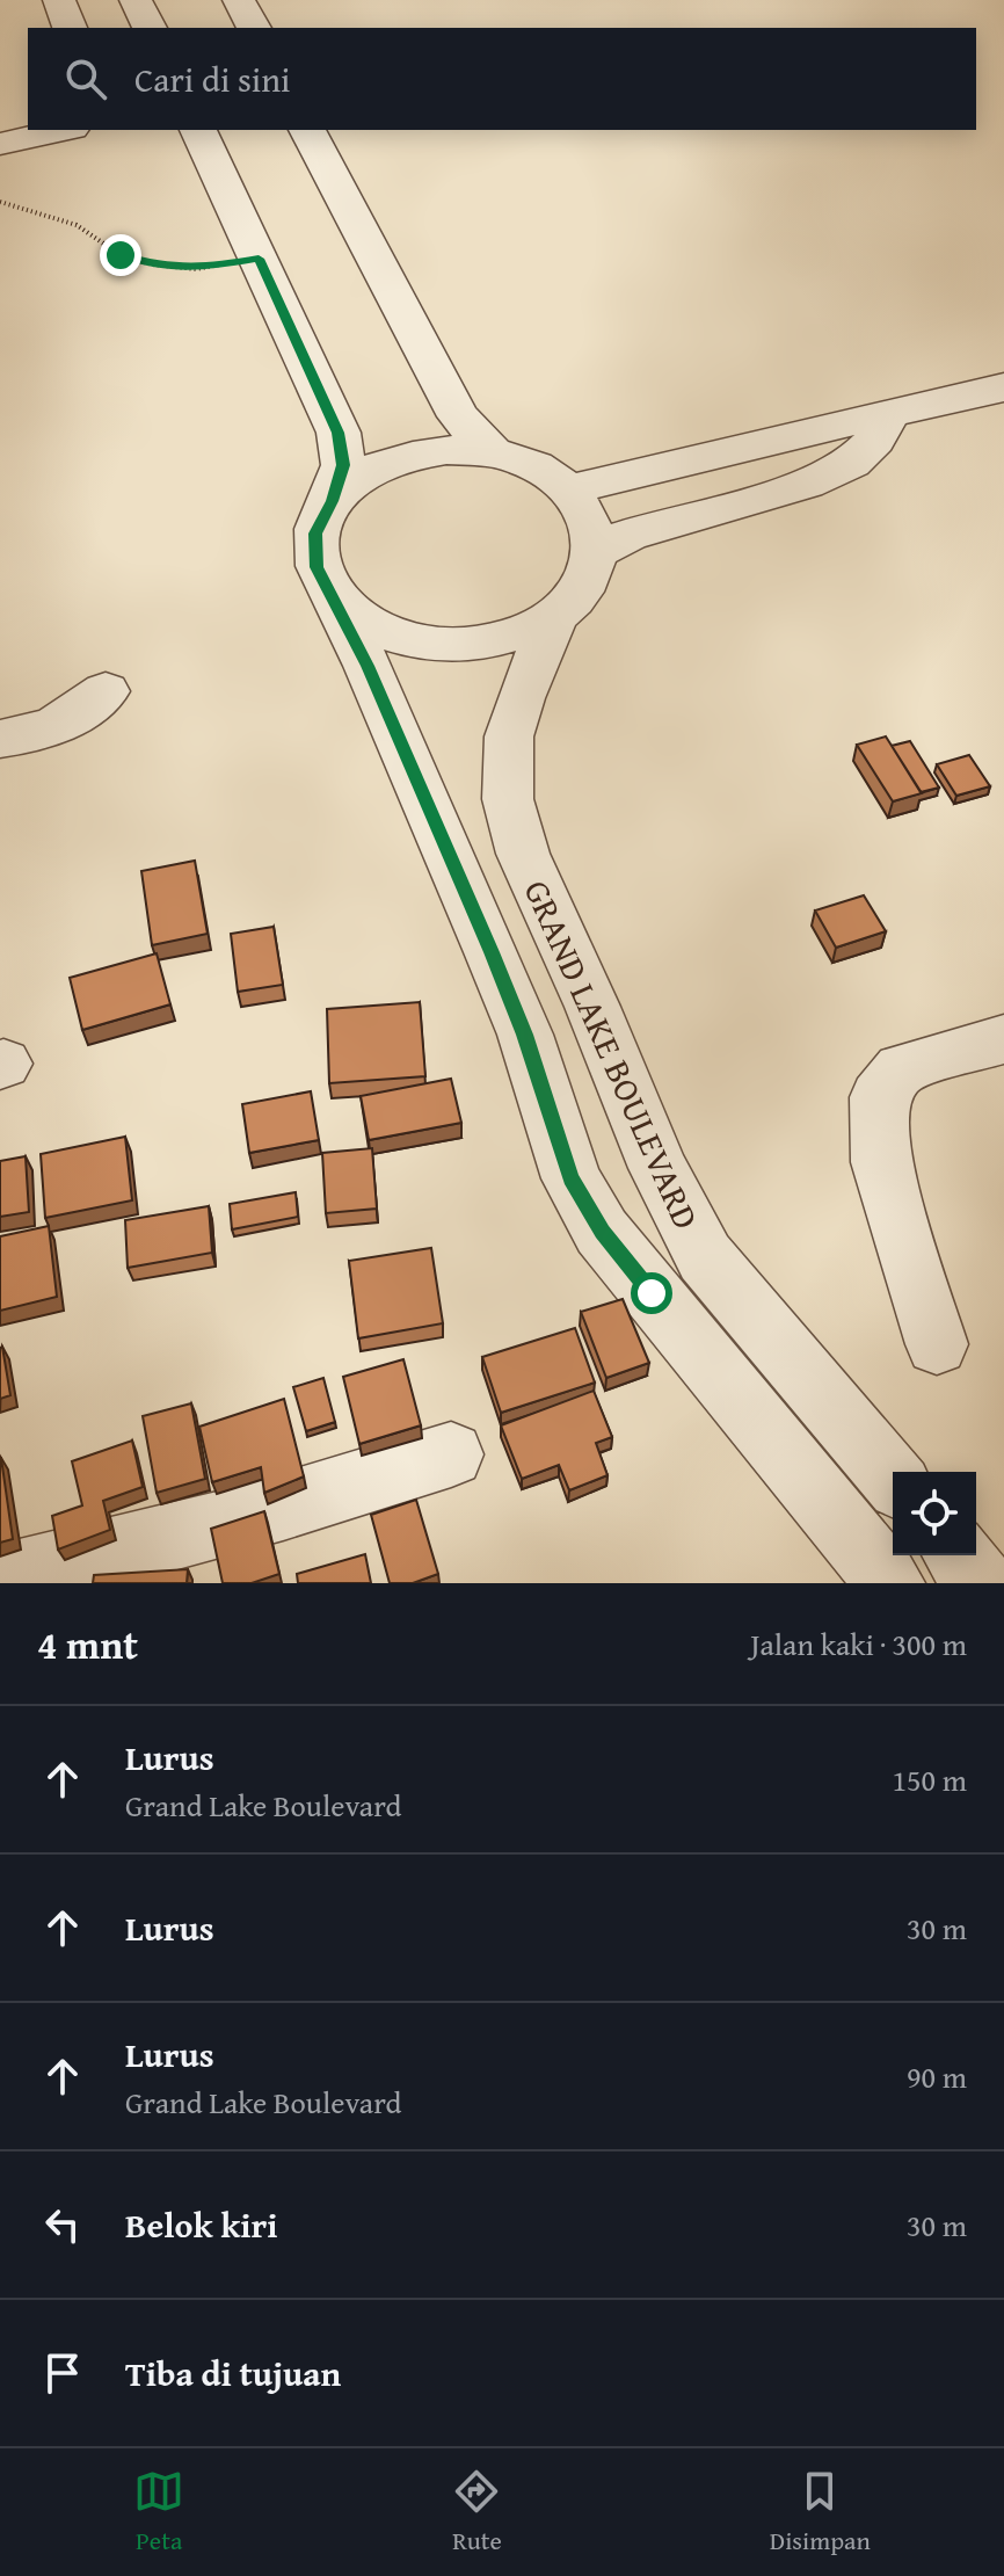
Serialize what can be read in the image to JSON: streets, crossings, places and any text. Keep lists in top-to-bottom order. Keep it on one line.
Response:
{"streets":{"street":["GRAND LAKE BOULEVARD"]},"page":{"search":"Cari di sini","heading":["4 mnt","Jalan kaki · 300 m"],"list":[["Lurus","Grand Lake Boulevard","150 m"],["Lurus","30 m"],["Lurus","Grand Lake Boulevard","90 m"],["Belok kiri","30 m"],"Tiba di tujuan"],"nav":["Peta","Rute","Disimpan"]}}
